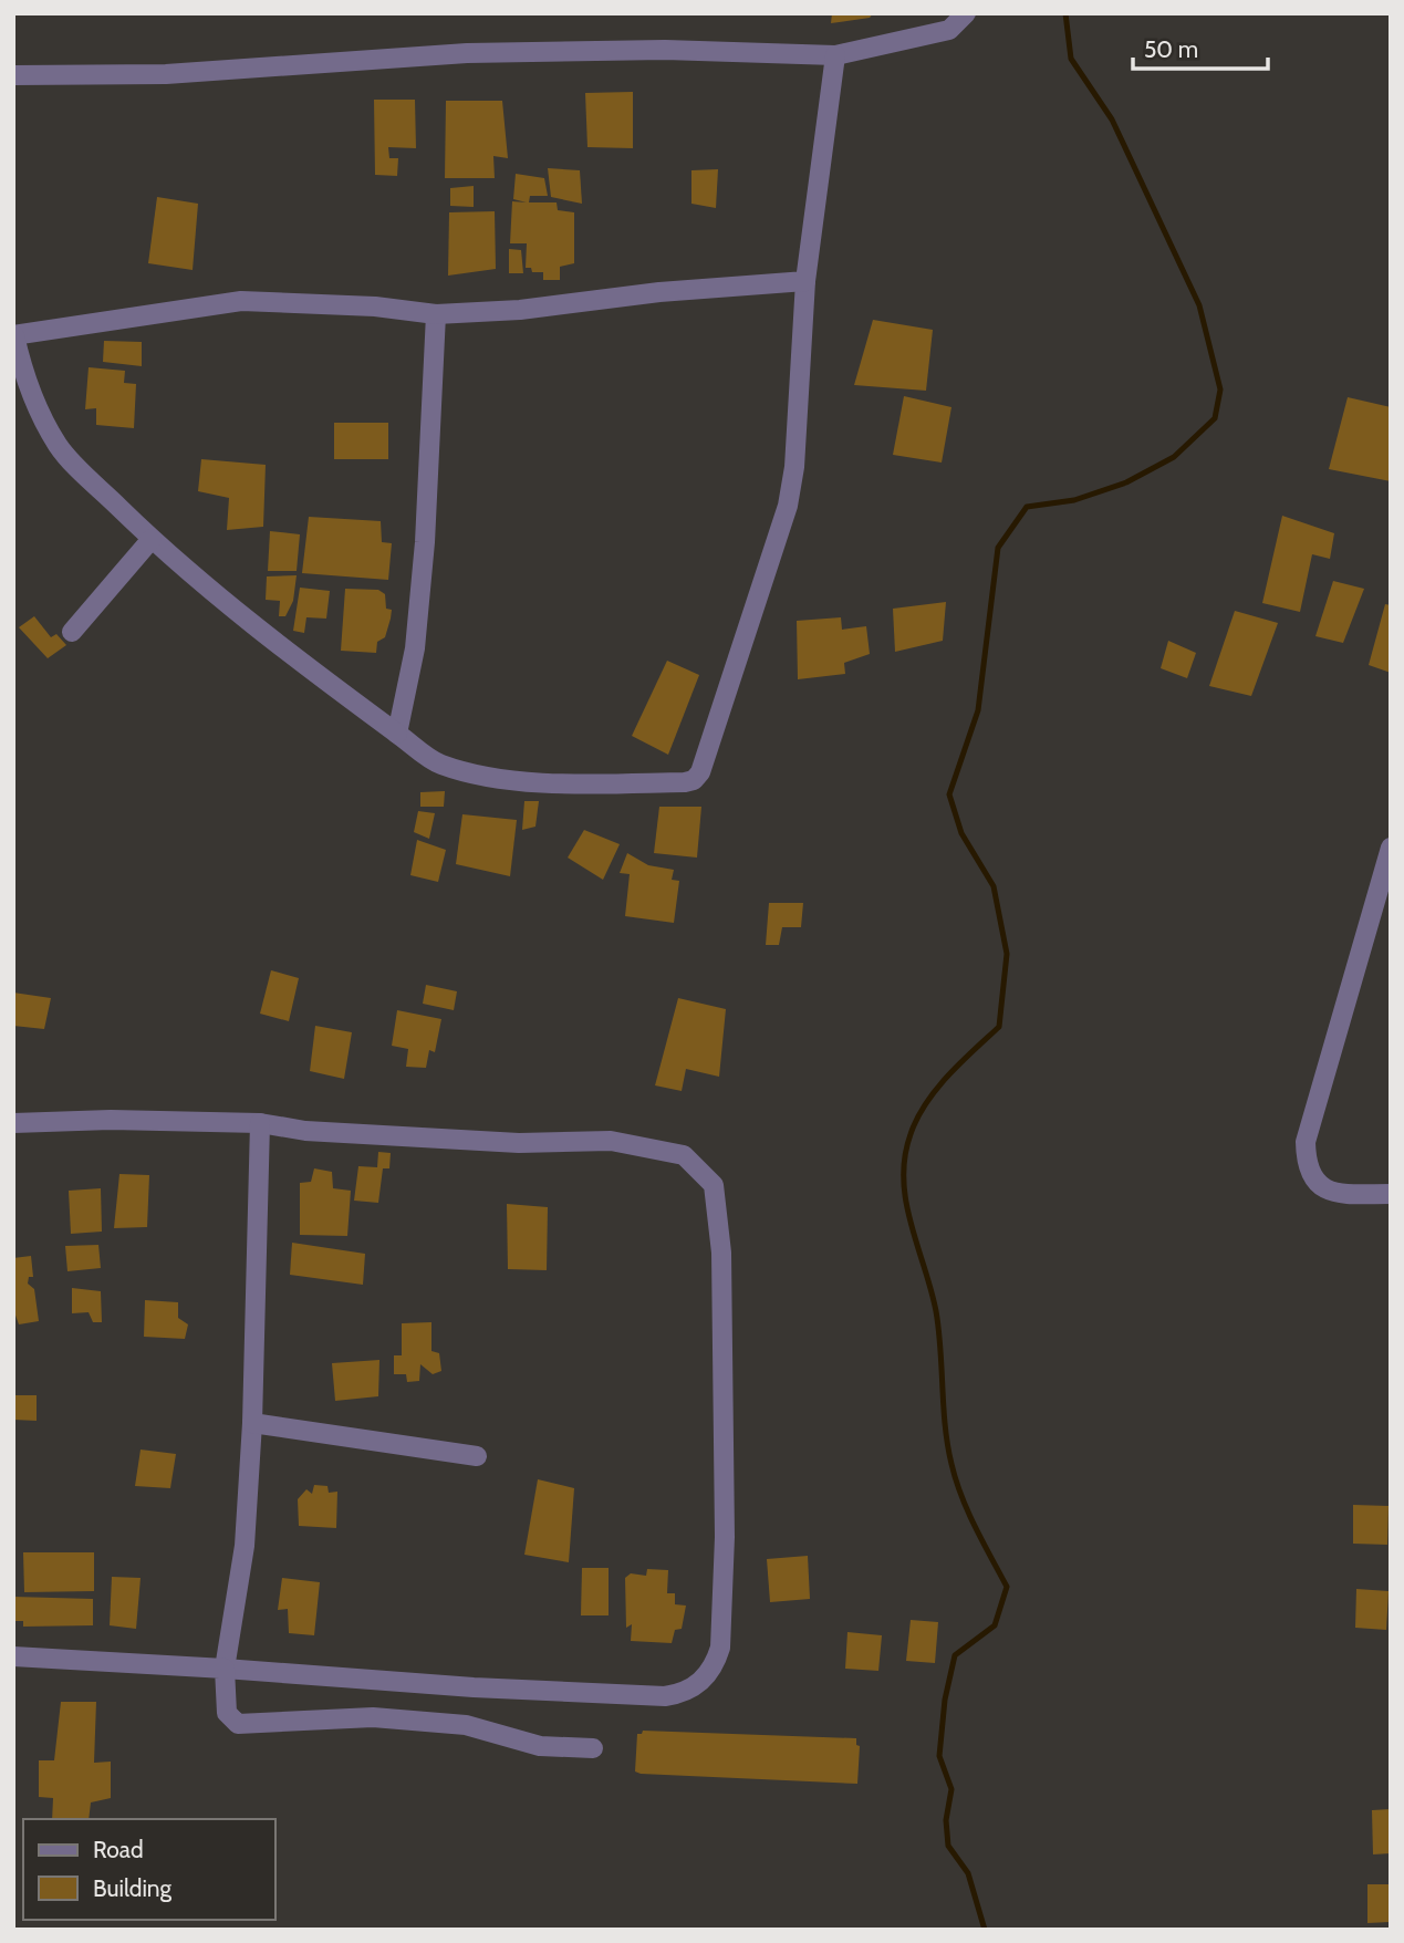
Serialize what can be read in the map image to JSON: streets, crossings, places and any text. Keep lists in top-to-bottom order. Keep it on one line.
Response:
{"legend":["Road","Building"],"scale_bar":"50 m"}
